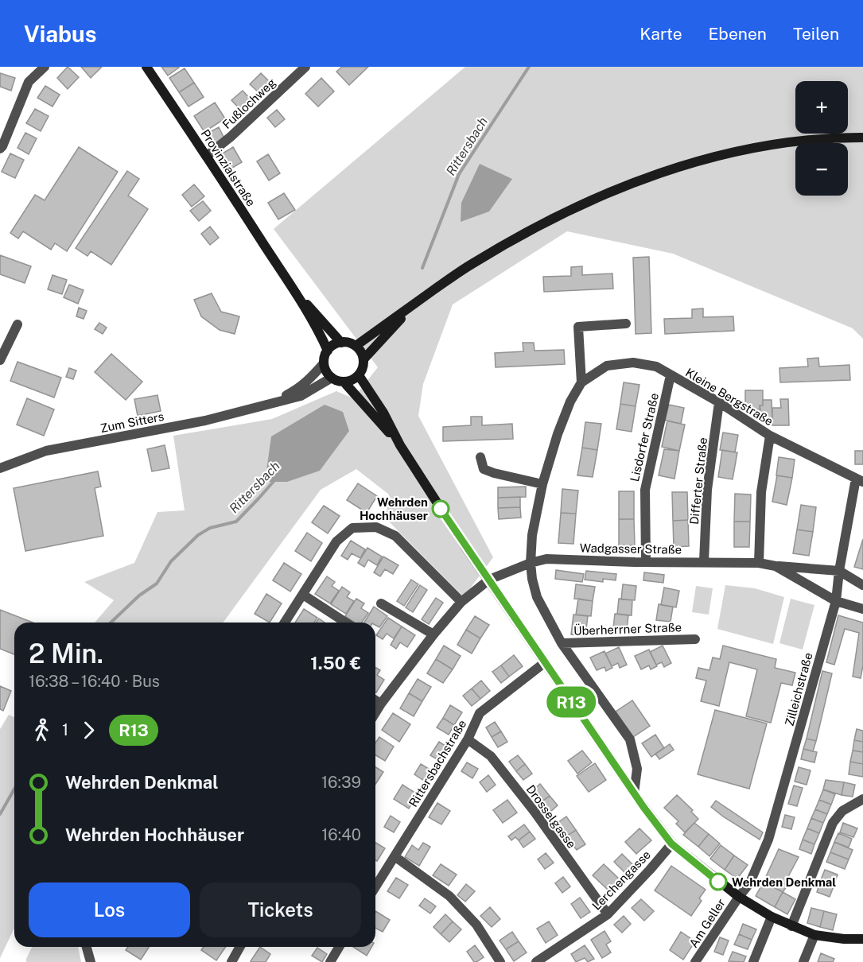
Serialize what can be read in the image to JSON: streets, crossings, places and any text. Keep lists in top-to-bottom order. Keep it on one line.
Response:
{"streets":{"street":["Fußlochweg","Provinzialstraße","Kleine Bergstraße","Zum Sitters","Lisdorfer Straße","Differter Straße","Wadgasser Straße","Überherrner Straße","Zilleichstraße","Rittersbachstraße","Drosselgasse","Lerchengasse","Am Geller"]},"crossings":[["Fußlochweg","Provinzialstraße"],["Provinzialstraße","Zum Sitters"],["Kleine Bergstraße","Lisdorfer Straße"],["Kleine Bergstraße","Differter Straße"],["Kleine Bergstraße","Wadgasser Straße"],["Kleine Bergstraße","Überherrner Straße"],["Kleine Bergstraße","Zilleichstraße"],["Lisdorfer Straße","Wadgasser Straße"],["Differter Straße","Wadgasser Straße"],["Wadgasser Straße","Zilleichstraße"],["Zilleichstraße","Am Geller"],["Rittersbachstraße","Drosselgasse"],["Drosselgasse","Lerchengasse"]],"water":["Rittersbach"],"places":["Wehrden Hochhäuser","Wehrden Denkmal"],"lines":["bus line R13"],"page":{"header":"Viabus","nav":["Karte","Ebenen","Teilen"],"on_map":"R13","map_buttons":["+","−"],"heading":["2 Min.","16:38 – 16:40 · Bus","1.50 €"],"legs":["1","R13"],"list":[{"name":"Wehrden Denkmal","value":"16:39"},{"name":"Wehrden Hochhäuser","value":"16:40"}],"buttons":["Los","Tickets"]}}
